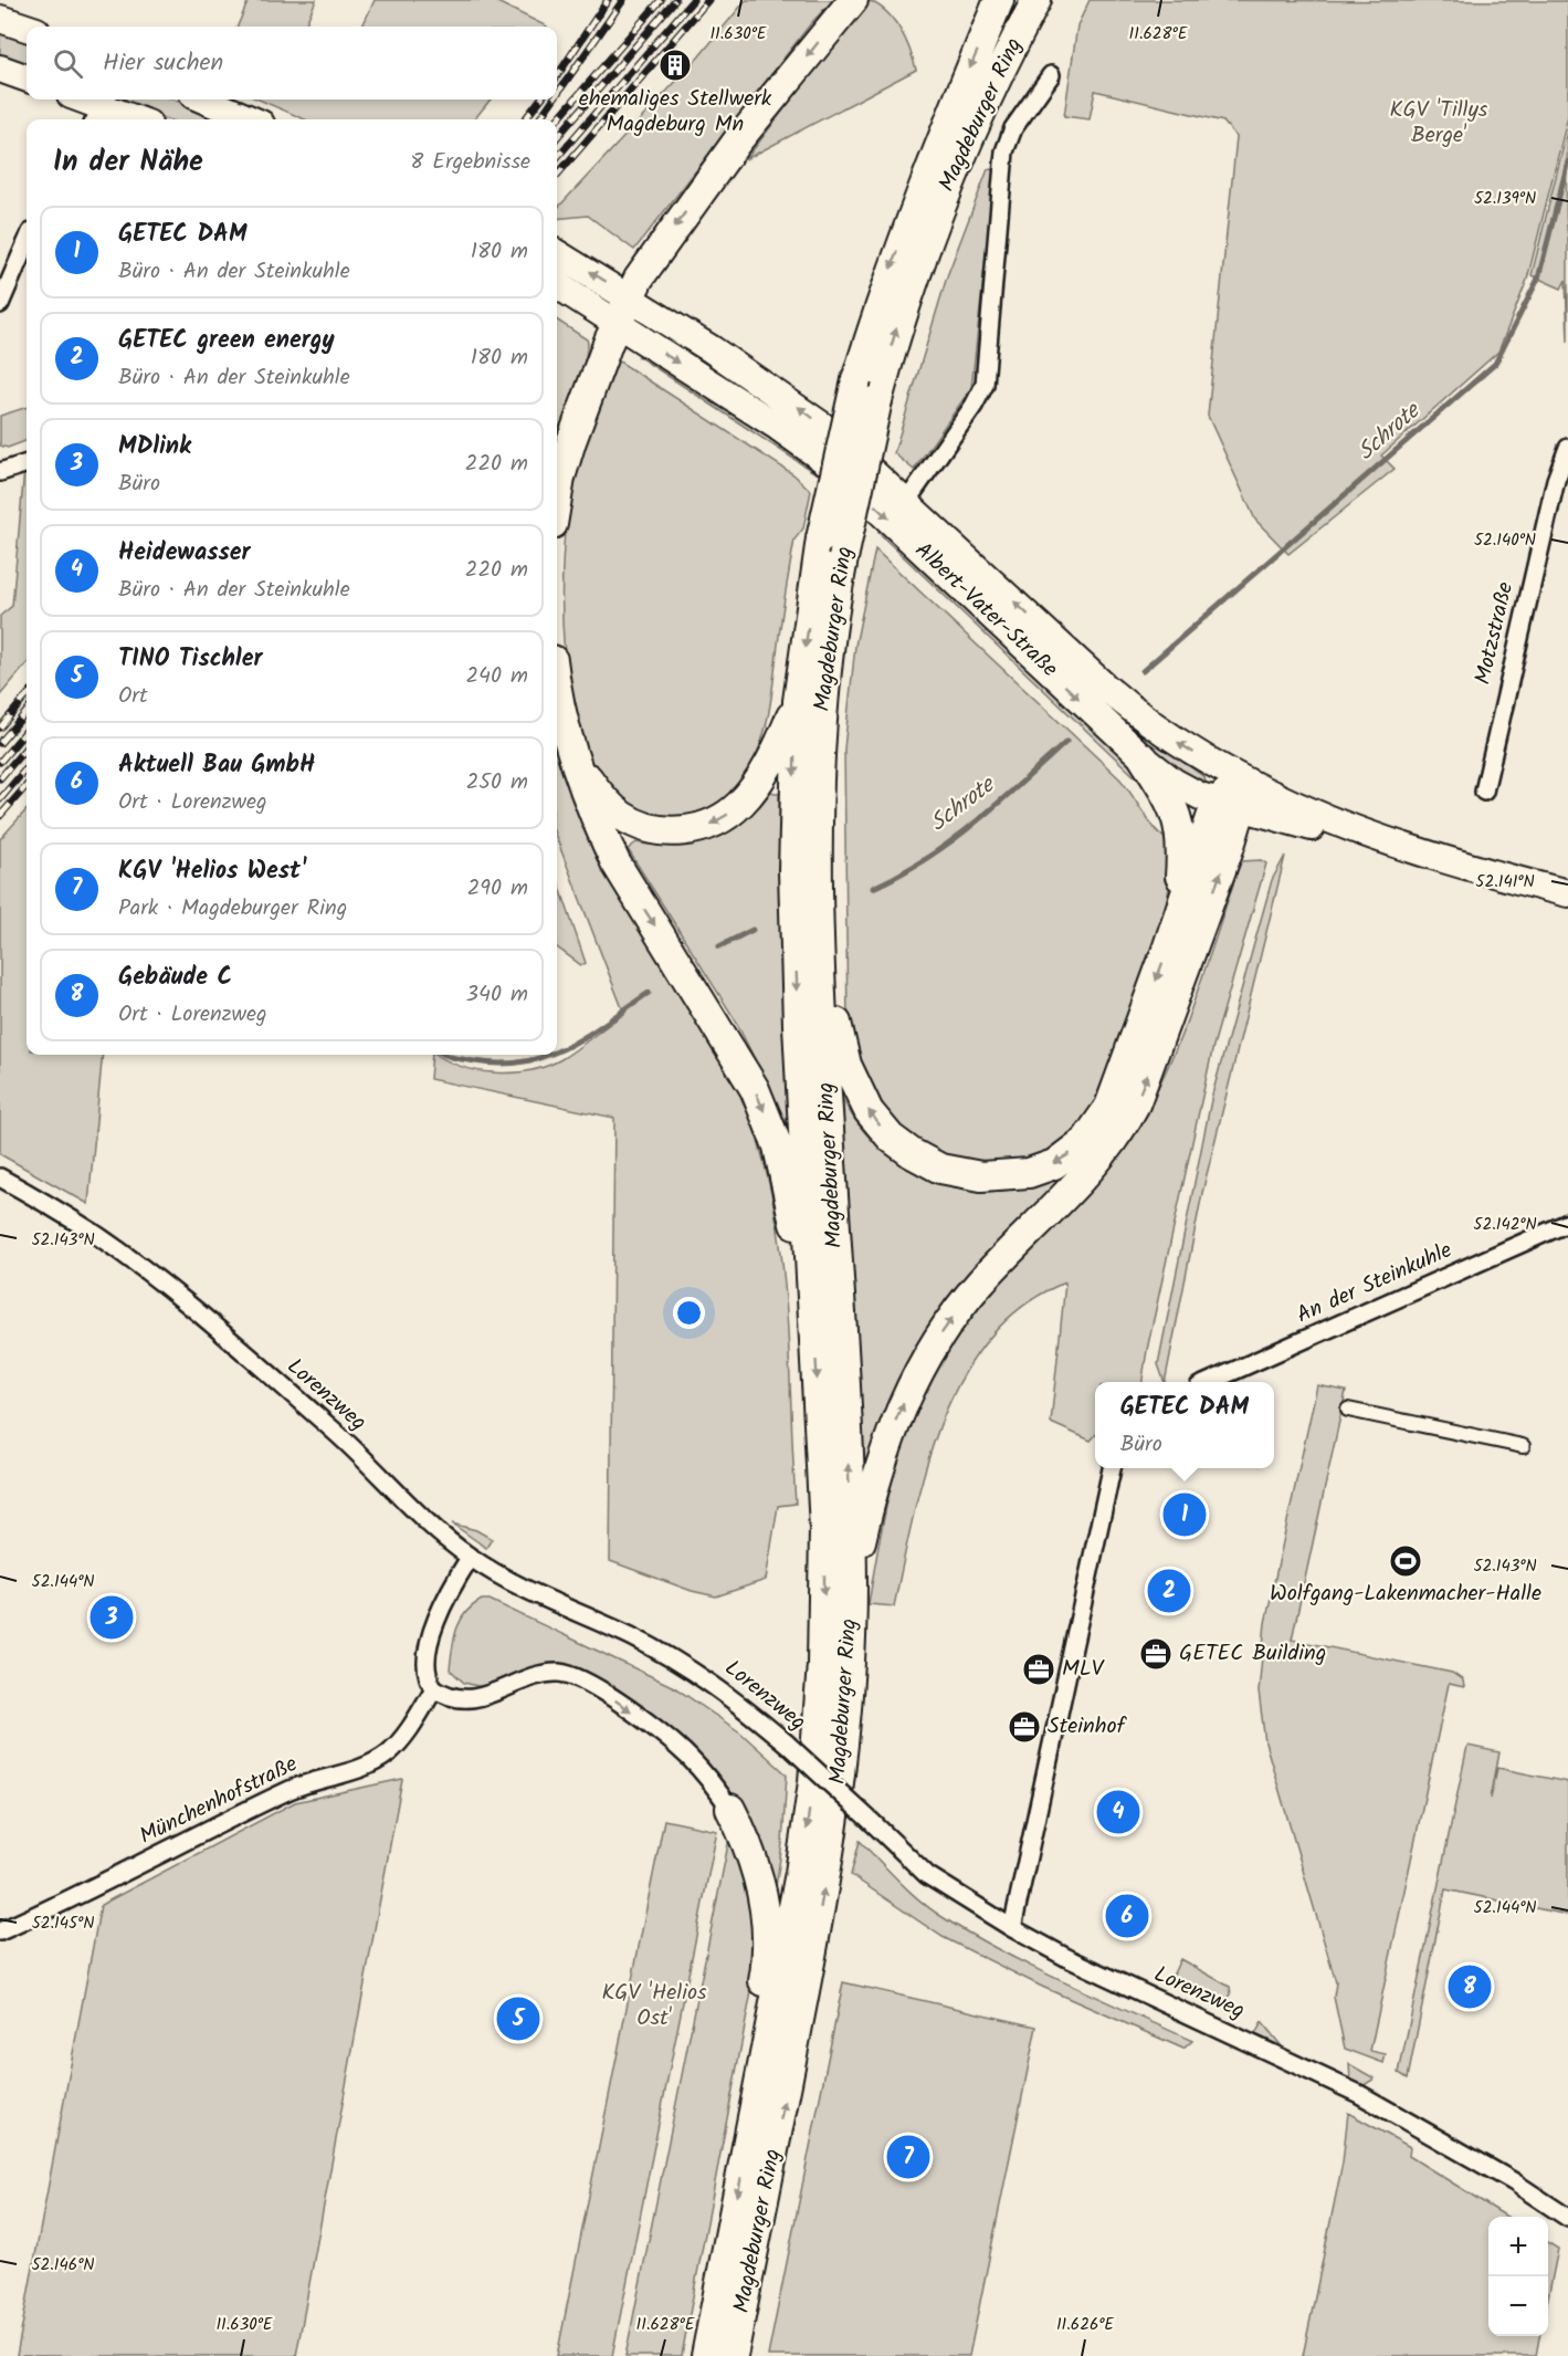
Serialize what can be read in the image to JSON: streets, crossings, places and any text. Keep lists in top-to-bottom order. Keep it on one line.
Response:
{"streets":{"highway":["Magdeburger Ring"],"main road":["Albert-Vater-Straße"],"street":["Motzstraße","An der Steinkuhle","Lorenzweg","Münchenhofstraße"]},"water":["Schrote"],"parks":["KGV 'Tillys Berge'","KGV 'Helios Ost'"],"places":{"building":["ehemaliges Stellwerk Magdeburg Mn"],"sports":["Wolfgang-Lakenmacher-Halle"],"office":["GETEC Building","MLV","Steinhof"]},"page":{"search":"Hier suchen","heading":["In der Nähe","8 Ergebnisse"],"list":[{"mark":"1","name":"GETEC DAM","note":"Büro · An der Steinkuhle","value":"180 m"},{"mark":"2","name":"GETEC green energy","note":"Büro · An der Steinkuhle","value":"180 m"},{"mark":"3","name":"MDlink","note":"Büro","value":"220 m"},{"mark":"4","name":"Heidewasser","note":"Büro · An der Steinkuhle","value":"220 m"},{"mark":"5","name":"TINO Tischler","note":"Ort","value":"240 m"},{"mark":"6","name":"Aktuell Bau GmbH","note":"Ort · Lorenzweg","value":"250 m"},{"mark":"7","name":"KGV 'Helios West'","note":"Park · Magdeburger Ring","value":"290 m"},{"mark":"8","name":"Gebäude C","note":"Ort · Lorenzweg","value":"340 m"}],"popup":["GETEC DAM","Büro"],"pins":["1","2","3","4","6","8","5","7"],"map_buttons":["+","−"]},"coordinates":["11.630°E","11.628°E","52.139°N","52.140°N","52.141°N","52.142°N","52.143°N","52.144°N","52.145°N","52.146°N","11.626°E"]}
